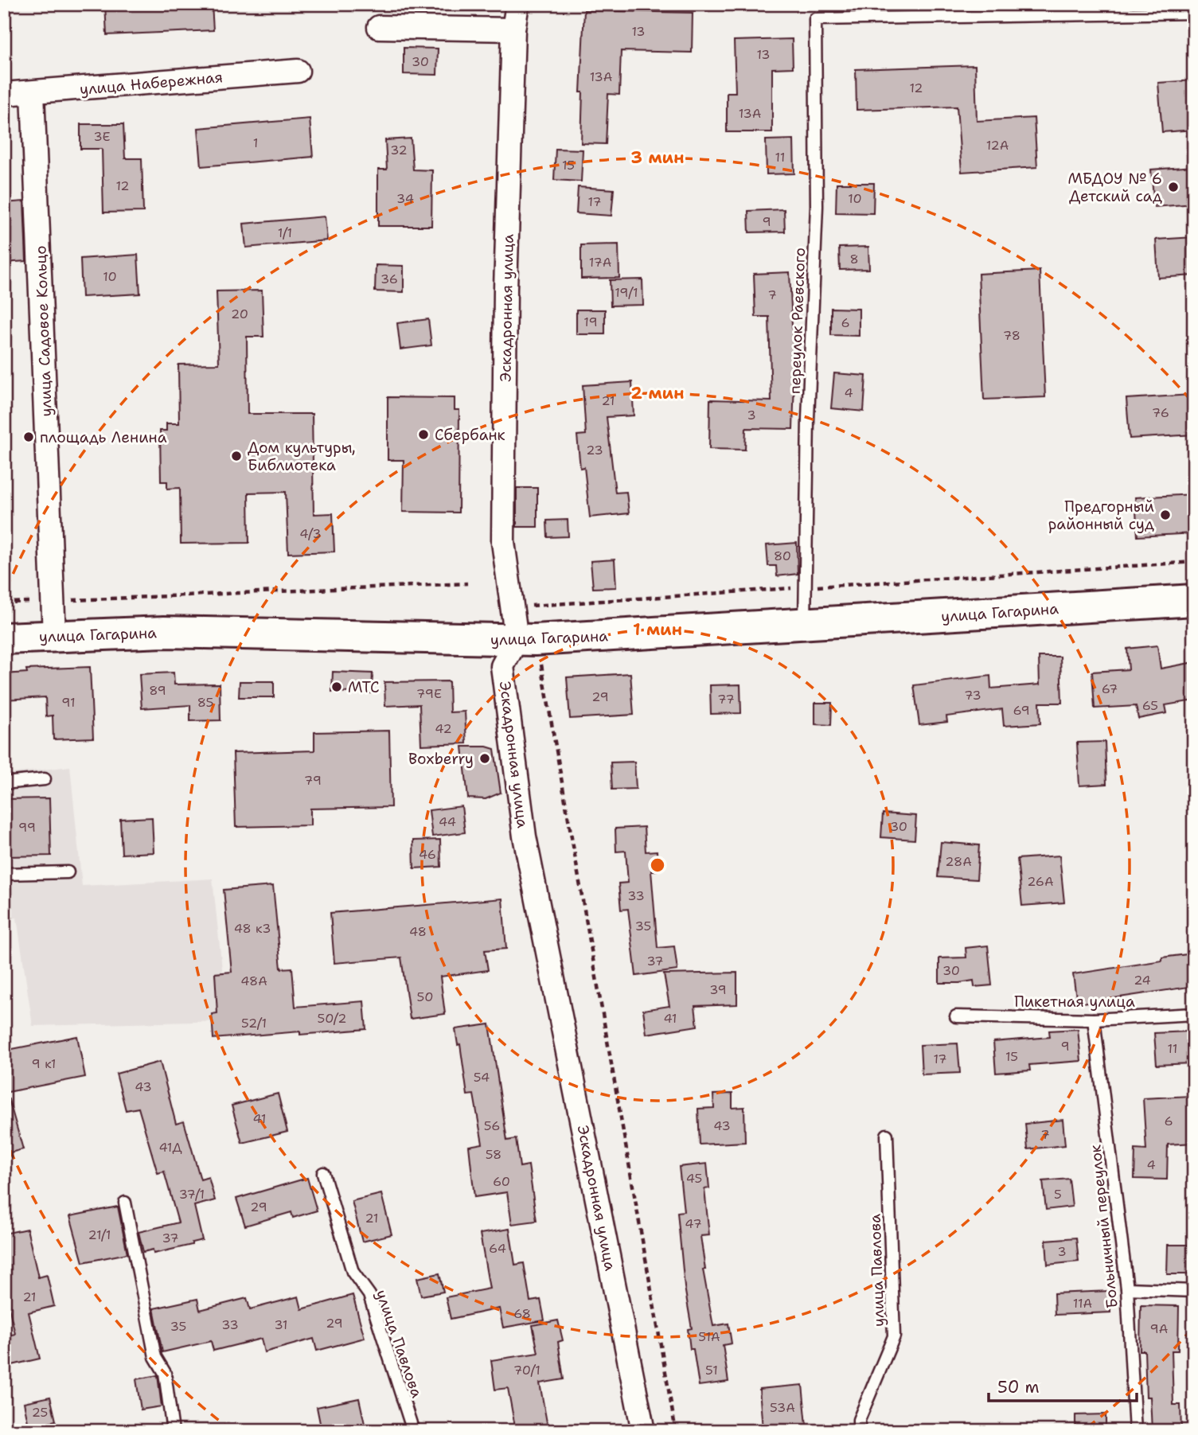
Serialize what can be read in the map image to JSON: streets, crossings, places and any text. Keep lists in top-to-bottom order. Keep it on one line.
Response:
{"streets":{"street":["улица Набережная","Эскадронная улица","улица Садовое Кольцо","улица Гагарина"],"lane":["переулок Раевского","Пикетная улица","Больничный переулок","улица Павлова"]},"crossings":[["улица Набережная","улица Садовое Кольцо"],["Эскадронная улица","улица Гагарина"],["переулок Раевского","улица Гагарина"],["улица Садовое Кольцо","улица Гагарина"],["Пикетная улица","Больничный переулок"]],"places":["МБДОУ № 6 Детский сад","Сбербанк","площадь Ленина","Дом культуры, Библиотека","Предгорный районный суд","МТС","Boxberry"],"house_numbers":["13","13","30","13А","12","13А","3Е","1","12А","32","11","15","12","34","10","17","9","1/1","8","17А","10","36","19/1","7","20","19","6","78","4","21","76","3","23","4/3","80","67","89","79Е","73","29","77","91","85","65","69","42","79","44","30","99","46","28А","26А","33","35","48 к3","48","37","30","24","48А","39","50","50/2","41","52/1","9","11","15","17","9 к1","54","43","41","6","56","43","7","41Д","58","4","45","60","37/1","5","29","21","47","21/1","37","64","3","21","11А","68","29","33","31","35","9А","51А","70/1","51","53А","25"],"scale_bar":"50 m","rings":["3 мин","2 мин","1 мин"]}
